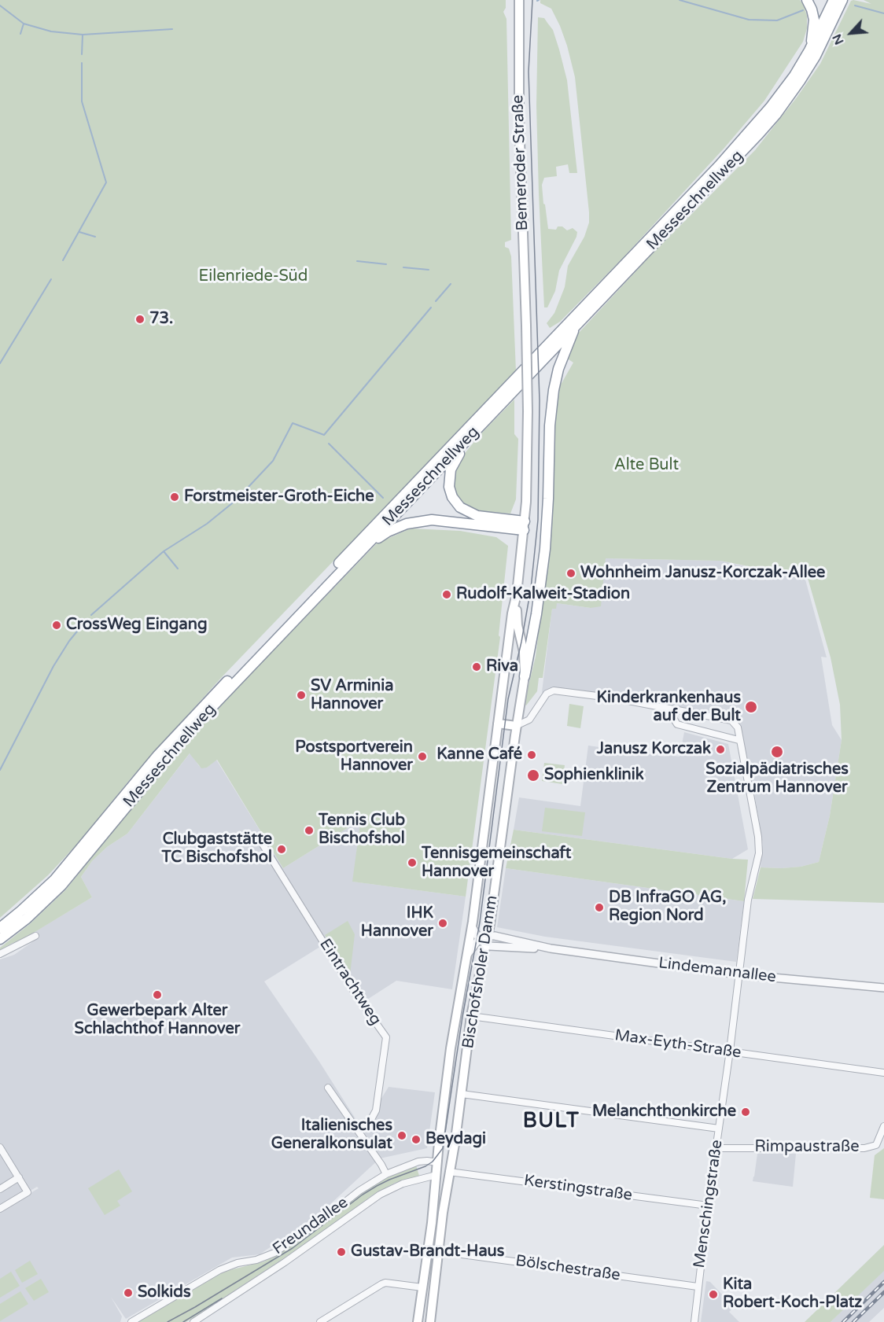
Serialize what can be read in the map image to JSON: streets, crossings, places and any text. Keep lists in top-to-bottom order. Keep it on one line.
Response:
{"streets":{"highway":["Messeschnellweg"],"main road":["Bemeroder Straße","Bischofsholer Damm"],"street":["Lindemannallee","Eintrachtweg","Max-Eyth-Straße","Rimpaustraße","Kerstingstraße","Menschingstraße","Freundallee","Bölschestraße"]},"crossings":[["Bemeroder Straße","Bischofsholer Damm"],["Lindemannallee","Bischofsholer Damm"],["Lindemannallee","Menschingstraße"],["Bischofsholer Damm","Max-Eyth-Straße"],["Bischofsholer Damm","Kerstingstraße"],["Bischofsholer Damm","Freundallee"],["Bischofsholer Damm","Bölschestraße"],["Max-Eyth-Straße","Menschingstraße"],["Rimpaustraße","Menschingstraße"],["Kerstingstraße","Menschingstraße"],["Menschingstraße","Bölschestraße"]],"districts":["BULT"],"parks":["Eilenriede-Süd","Alte Bult"],"places":["73.","Forstmeister-Groth-Eiche","Wohnheim Janusz-Korczak-Allee","Rudolf-Kalweit-Stadion","CrossWeg Eingang","Riva","SV Arminia Hannover","Kinderkrankenhaus auf der Bult","Janusz Korczak","Sozialpädiatrisches Zentrum Hannover","Kanne Café","Postsportverein Hannover","Sophienklinik","Tennis Club Bischofshol","Clubgaststätte TC Bischofshol","Tennisgemeinschaft Hannover","DB InfraGO AG, Region Nord","IHK Hannover","Gewerbepark Alter Schlachthof Hannover","Melanchthonkirche","Italienisches Generalkonsulat","Beydagi","Gustav-Brandt-Haus","Solkids","Kita Robert-Koch-Platz"],"north":"bottom left"}
